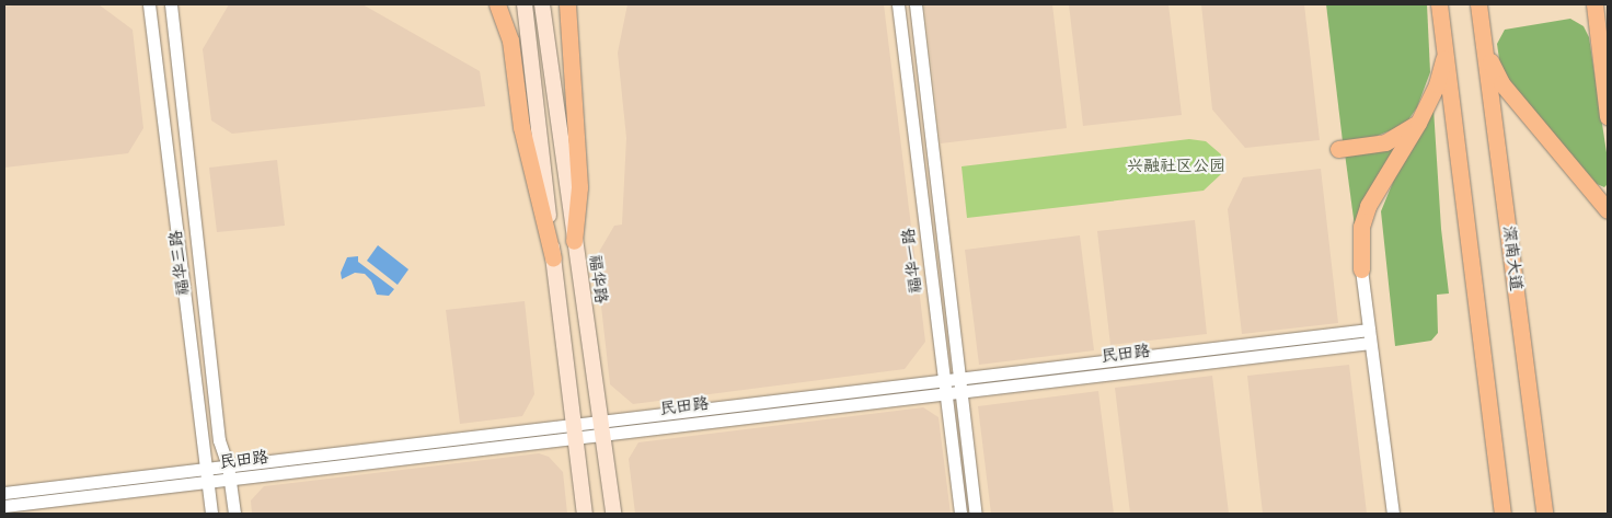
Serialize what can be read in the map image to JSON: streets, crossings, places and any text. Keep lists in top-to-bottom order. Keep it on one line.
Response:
{"streets":{"main road":["深南大道","福华路"],"street":["福华一路","福华三路","民田路"]},"crossings":[["福华一路","民田路"],["福华三路","民田路"],["福华路","民田路"]],"parks":["兴融社区公园"]}
